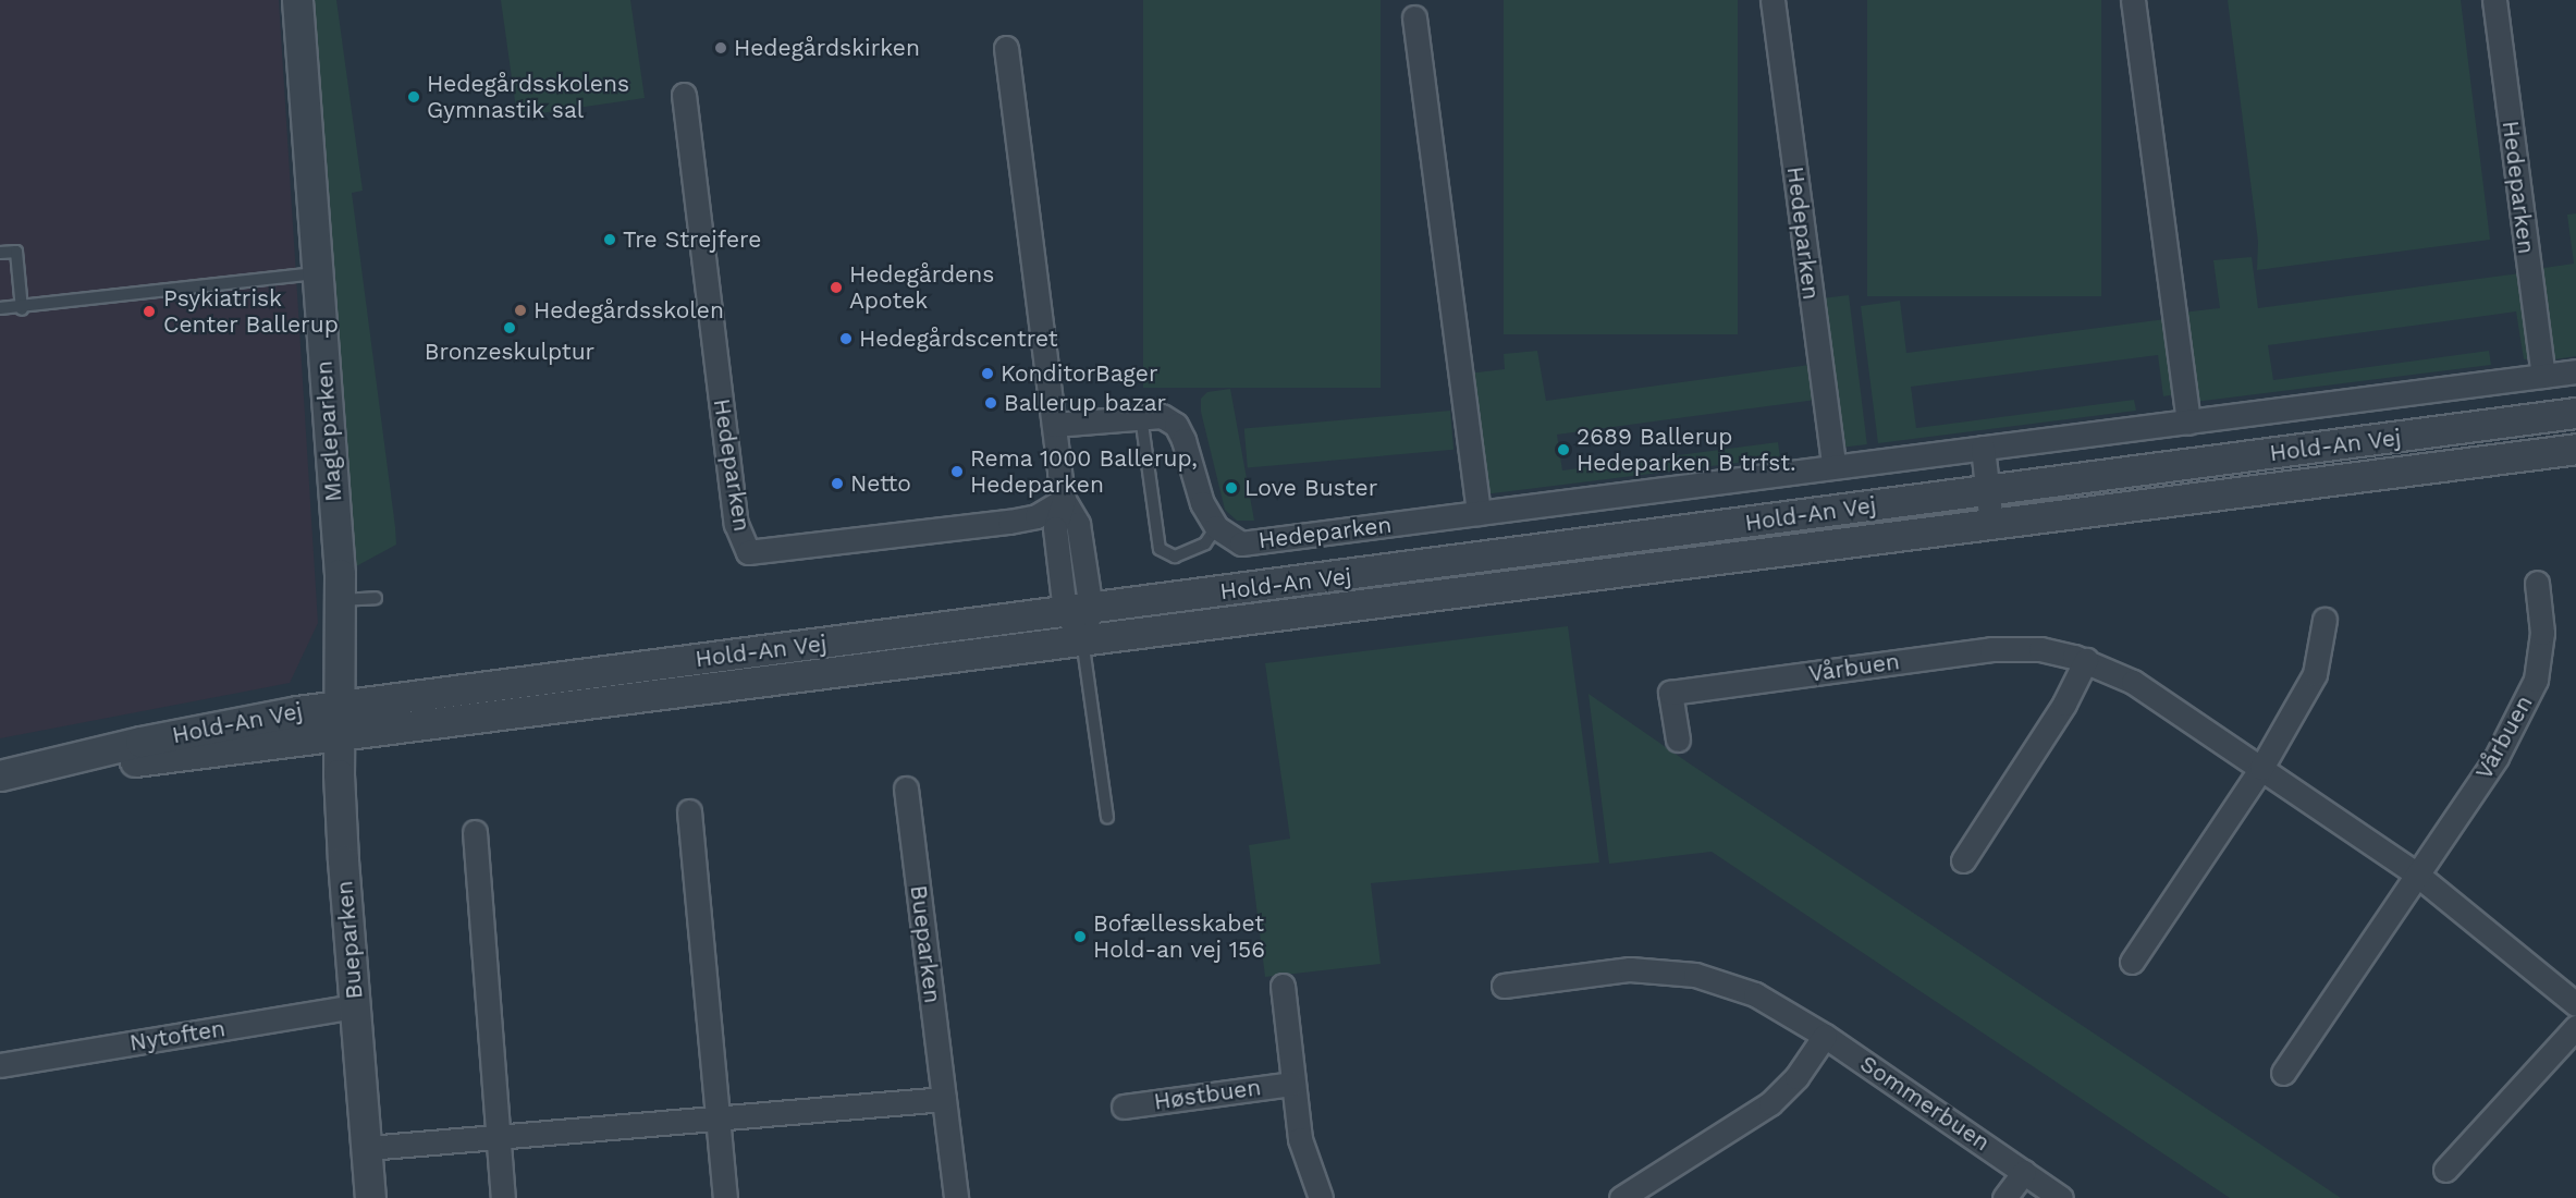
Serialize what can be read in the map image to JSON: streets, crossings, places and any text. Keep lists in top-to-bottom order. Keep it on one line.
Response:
{"streets":{"street":["Hedeparken","Magleparken","Hold-An Vej","Vårbuen","Bueparken","Nytoften","Høstbuen","Sommerbuen"]},"crossings":[["Magleparken","Hold-An Vej"],["Magleparken","Bueparken"],["Hold-An Vej","Bueparken"],["Bueparken","Nytoften"]],"places":["Hedegårdskirken","Hedegårdsskolens Gymnastik sal","Tre Strejfere","Hedegårdens Apotek","Hedegårdsskolen","Psykiatrisk Center Ballerup","Bronzeskulptur","Hedegårdscentret","KonditorBager","Ballerup bazar","2689 Ballerup Hedeparken B trfst.","Rema 1000 Ballerup, Hedeparken","Netto","Love Buster","Bofællesskabet Hold-an vej 156"]}
